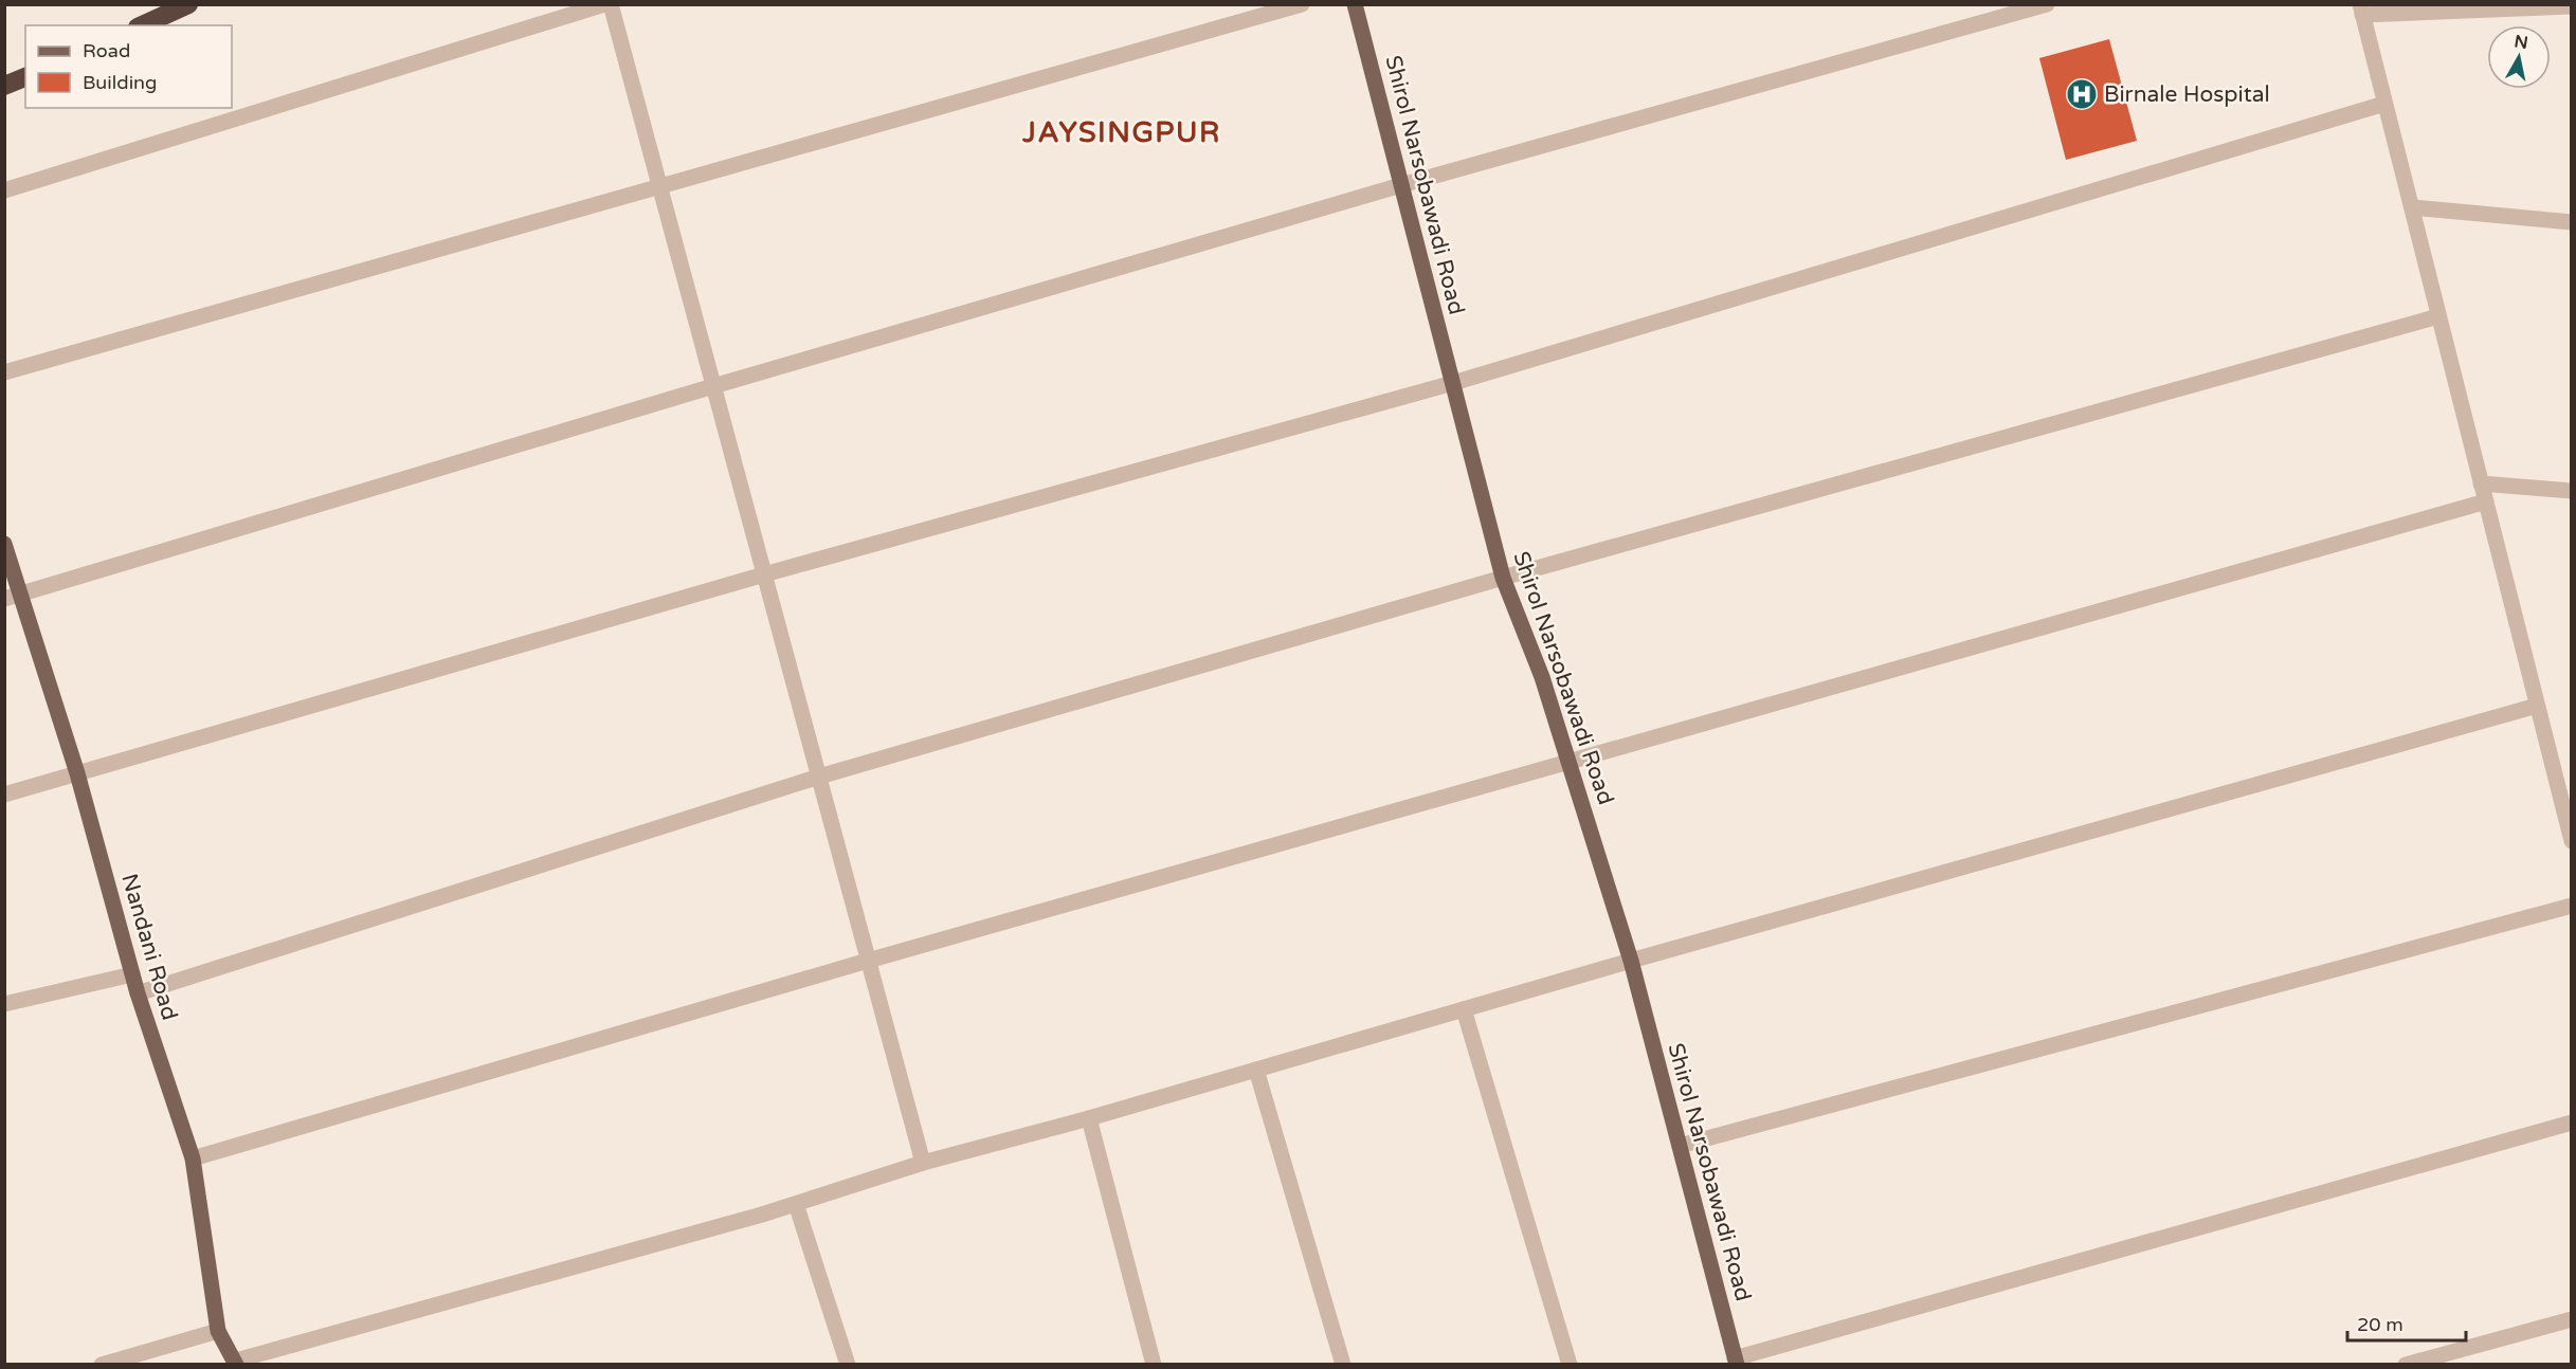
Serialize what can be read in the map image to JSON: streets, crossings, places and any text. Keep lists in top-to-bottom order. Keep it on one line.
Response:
{"streets":{"main road":["Shirol Narsobawadi Road","Nandani Road"]},"districts":["JAYSINGPUR"],"places":{"hospital":["Birnale Hospital"]},"legend":["Road","Building"],"scale_bar":"20 m","north":"top"}
